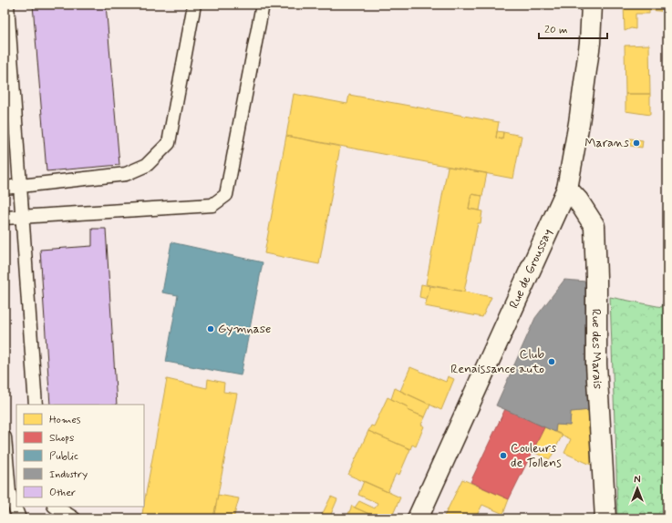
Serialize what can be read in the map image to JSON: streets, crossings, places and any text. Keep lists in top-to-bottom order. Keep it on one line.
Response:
{"streets":{"main road":["Rue de Groussay","Rue des Marais"]},"crossings":[["Rue de Groussay","Rue des Marais"]],"places":["Marans","Gymnase","Club Renaissance auto","Couleurs de Tollens"],"legend":["Homes","Shops","Public","Industry","Other"],"scale_bar":"20 m","north":"top"}
